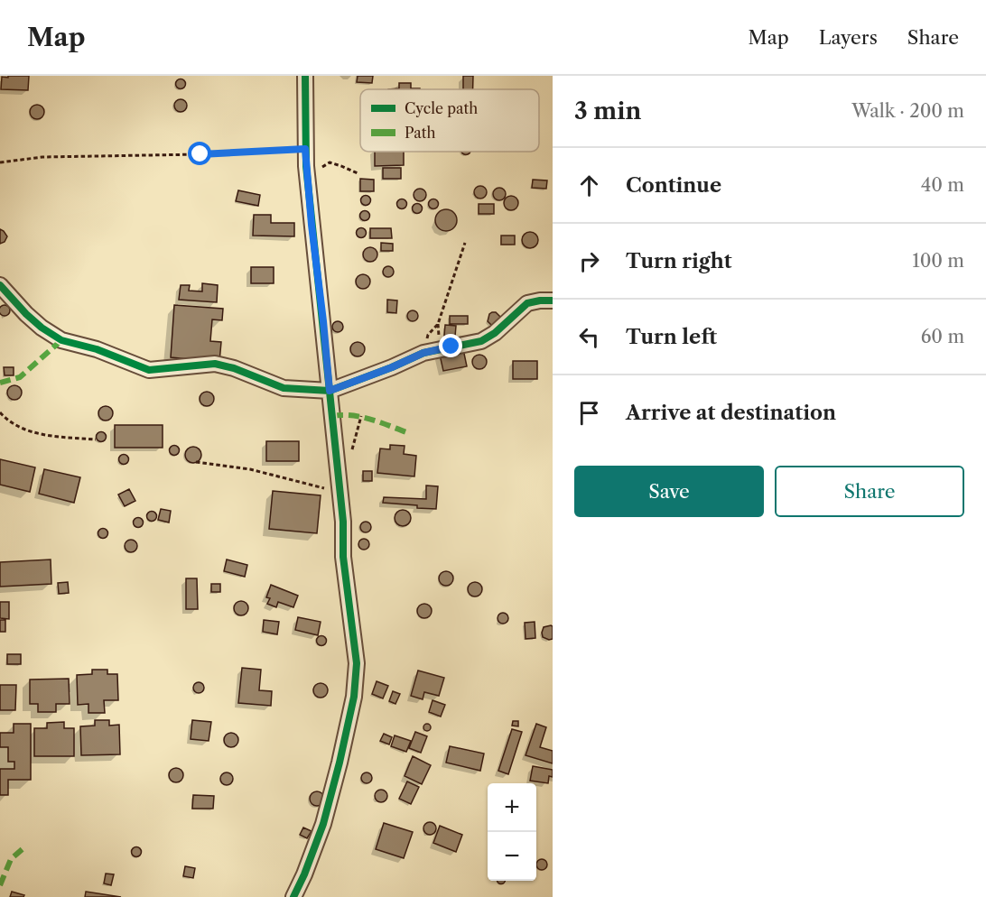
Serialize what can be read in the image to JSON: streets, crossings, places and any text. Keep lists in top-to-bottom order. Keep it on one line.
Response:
{"legend":["Cycle path","Path"],"page":{"header":"Map","nav":["Map","Layers","Share"],"heading":["3 min","Walk · 200 m"],"list":[["Continue","40 m"],["Turn right","100 m"],["Turn left","60 m"],"Arrive at destination"],"buttons":["Save","Share"],"map_buttons":["+","−"]}}
